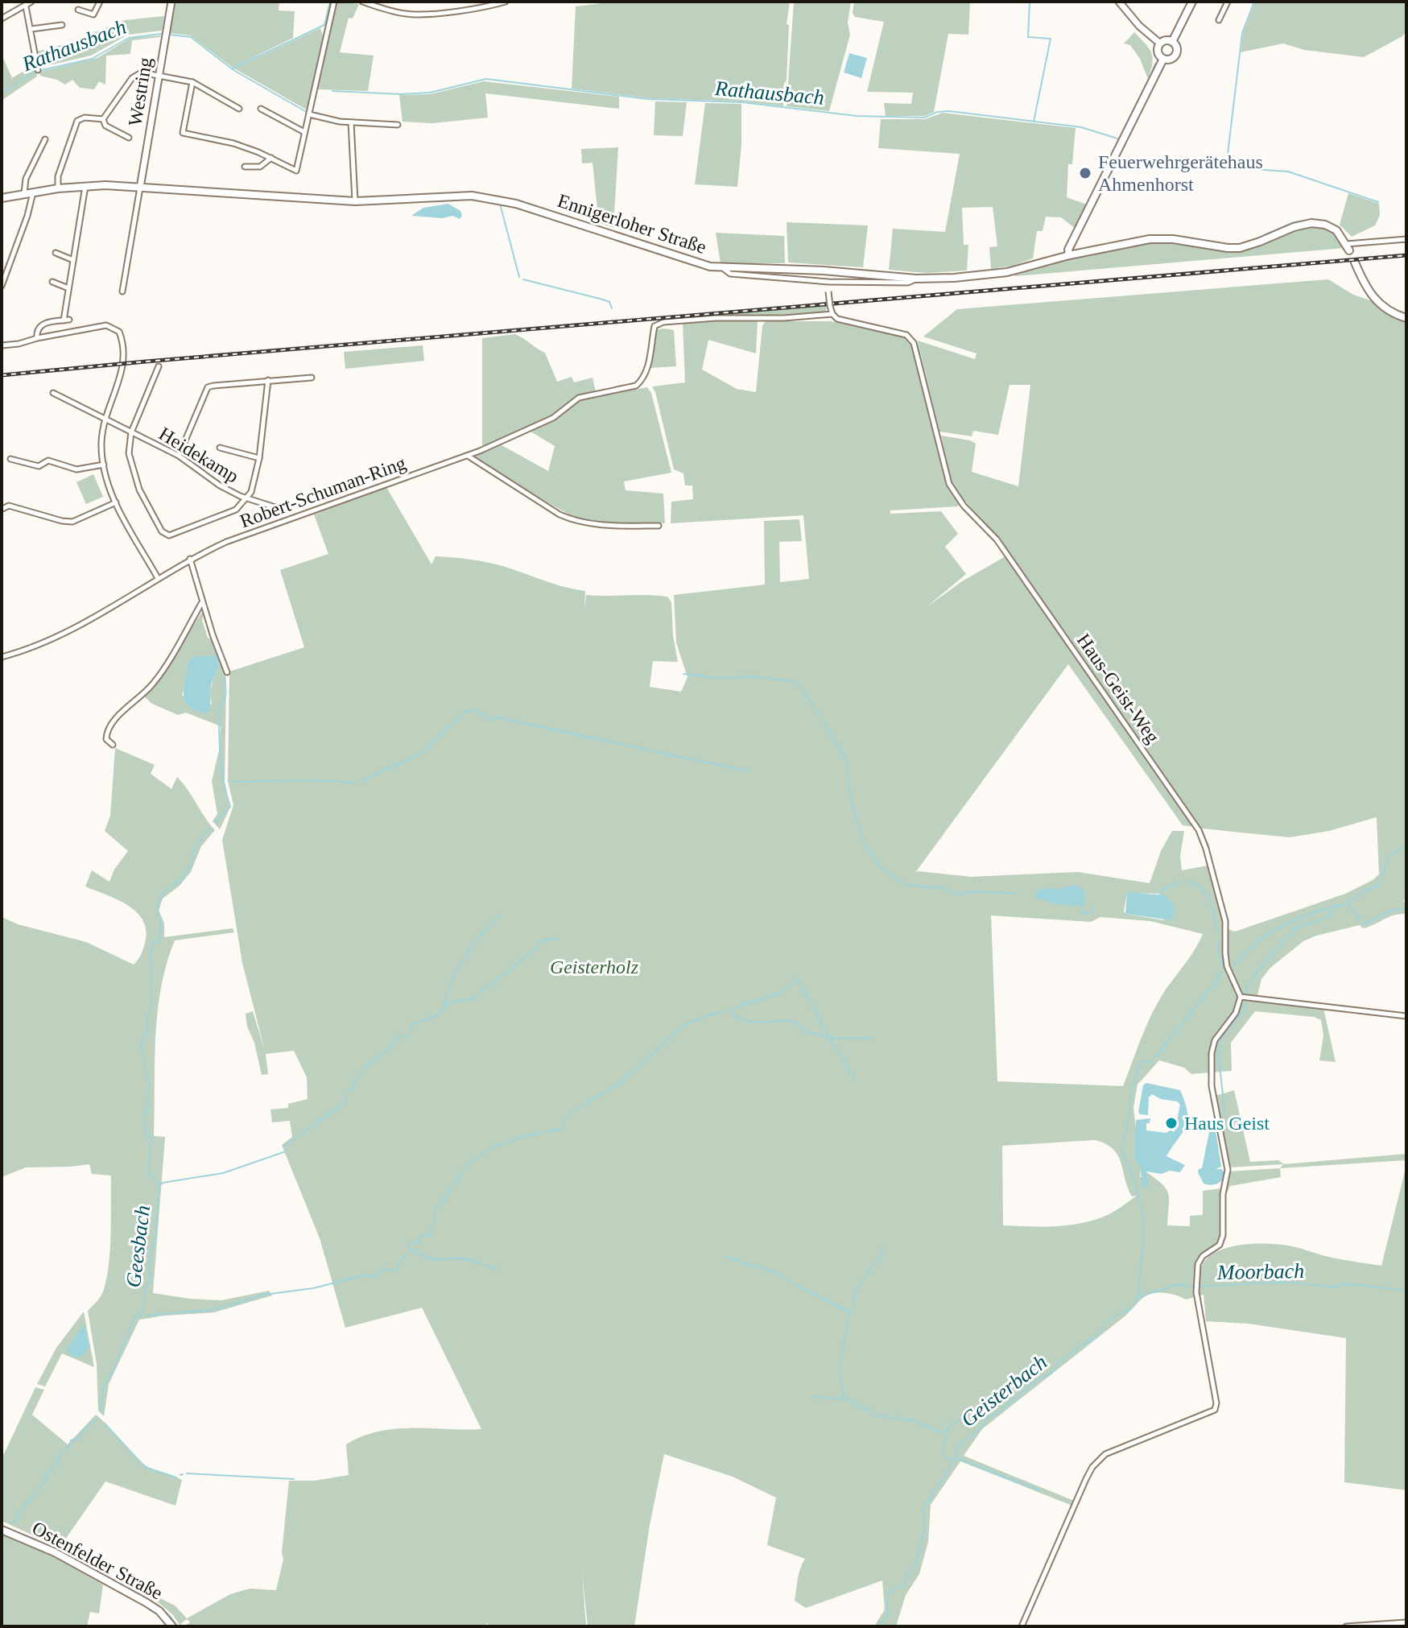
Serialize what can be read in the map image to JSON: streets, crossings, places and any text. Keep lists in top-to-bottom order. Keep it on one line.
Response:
{"streets":{"main road":["Ennigerloher Straße","Ostenfelder Straße"],"street":["Westring","Heidekamp","Robert-Schuman-Ring","Haus-Geist-Weg"]},"crossings":[["Westring","Ennigerloher Straße"],["Robert-Schuman-Ring","Haus-Geist-Weg"]],"water":["Rathausbach","Geesbach","Moorbach","Geisterbach"],"parks":["Geisterholz"],"places":["Feuerwehrgerätehaus Ahmenhorst","Haus Geist"]}
